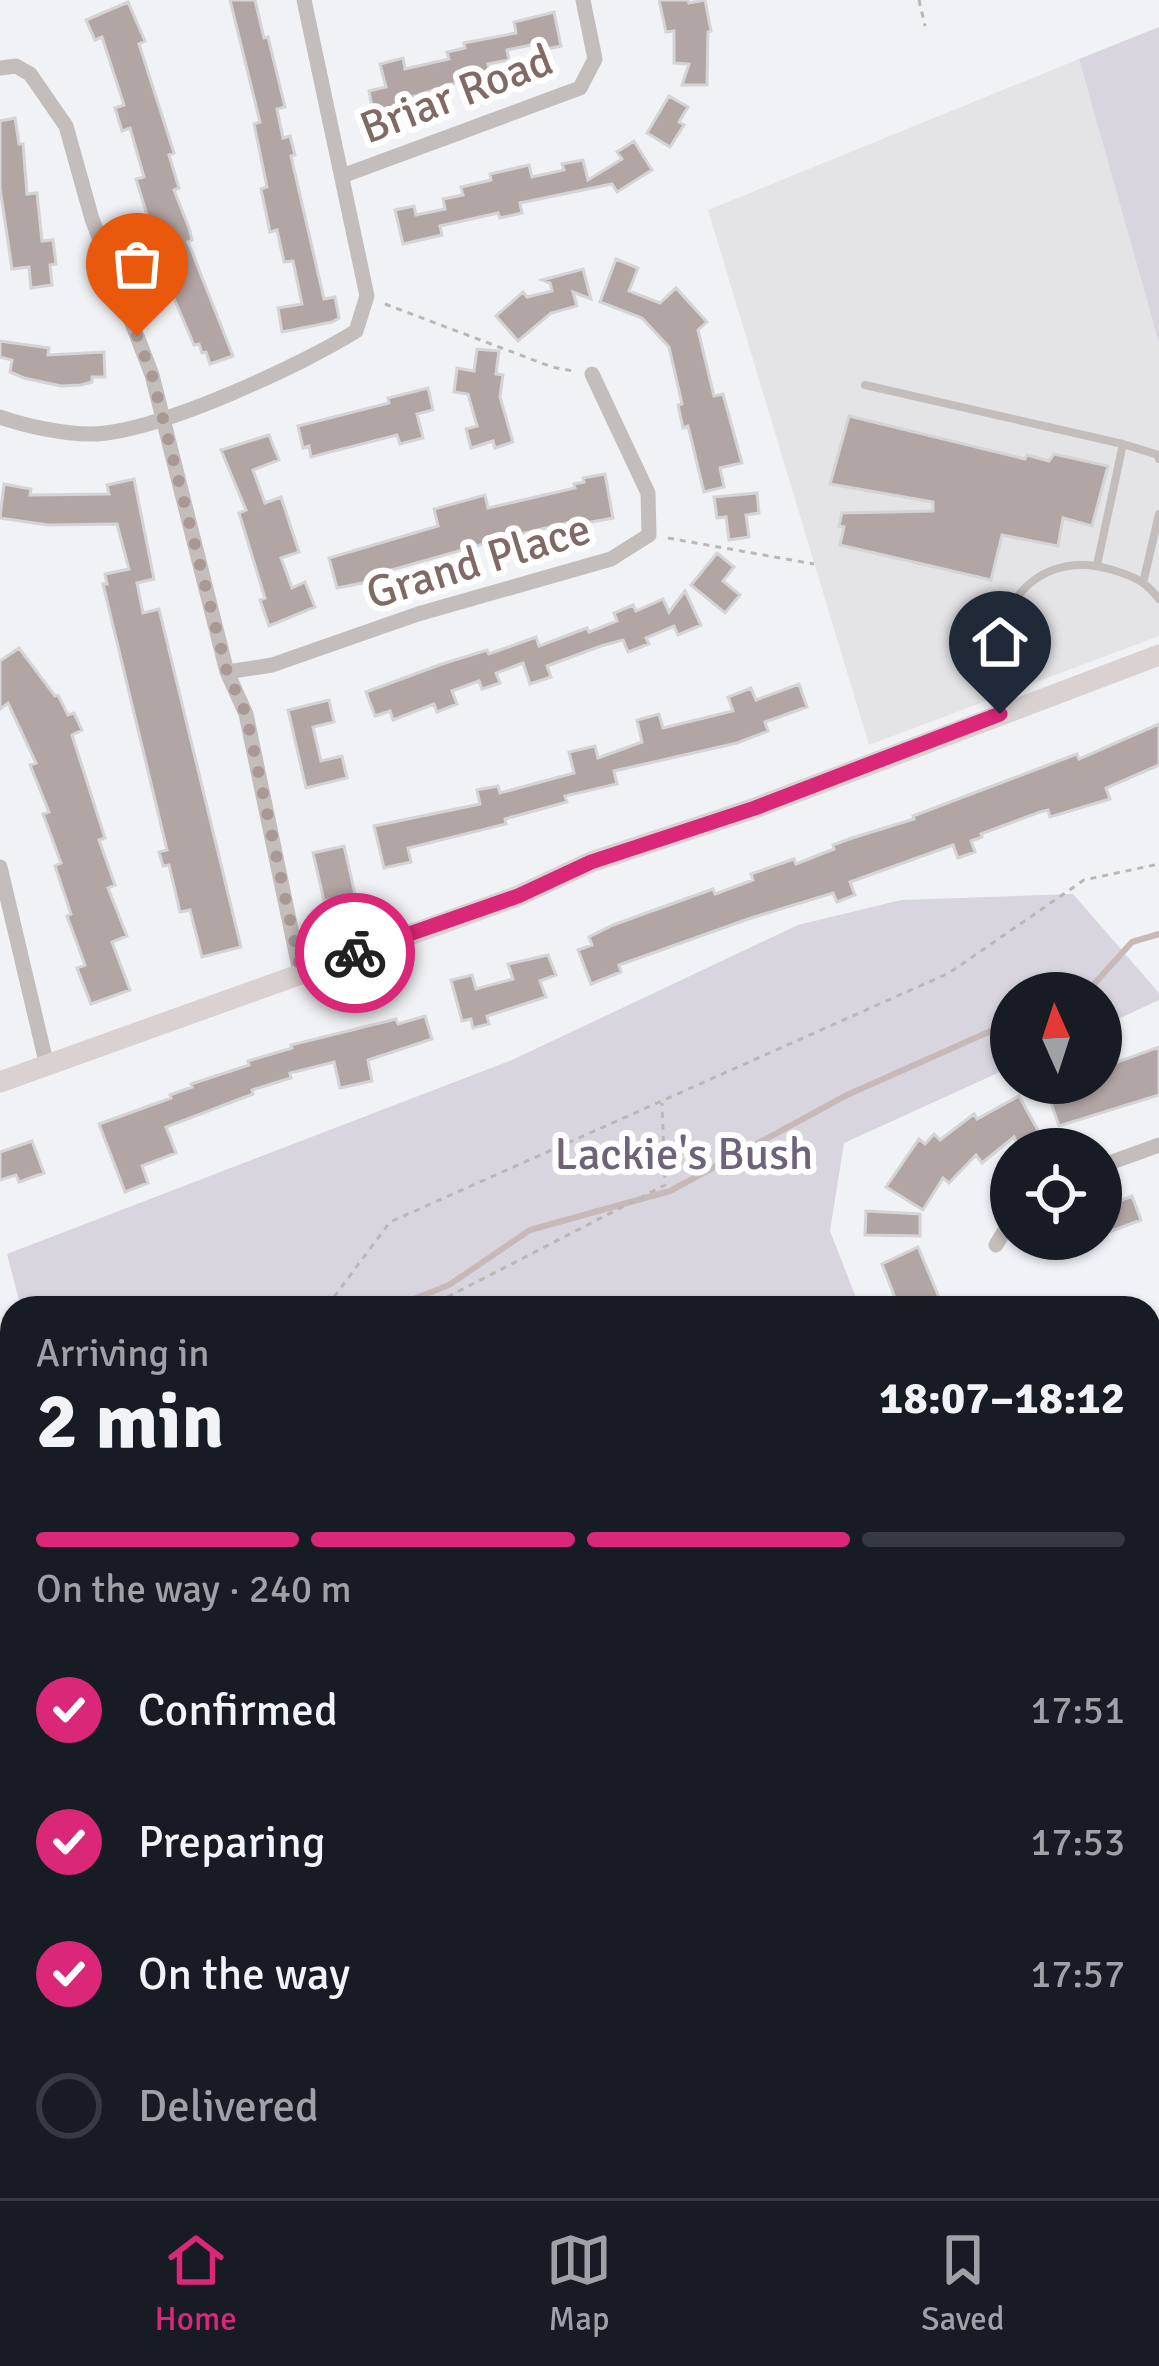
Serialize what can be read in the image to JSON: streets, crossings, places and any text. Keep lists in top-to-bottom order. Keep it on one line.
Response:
{"streets":{"street":["Briar Road","Grand Place"]},"parks":["Lackie's Bush"],"north":"top","page":{"heading":["2 min","Arriving in","18:07–18:12"],"bar":"On the way · 240 m","list":[["Confirmed","17:51"],["Preparing","17:53"],["On the way","17:57"],"Delivered"],"tabs":["Home","Map","Saved"]}}
